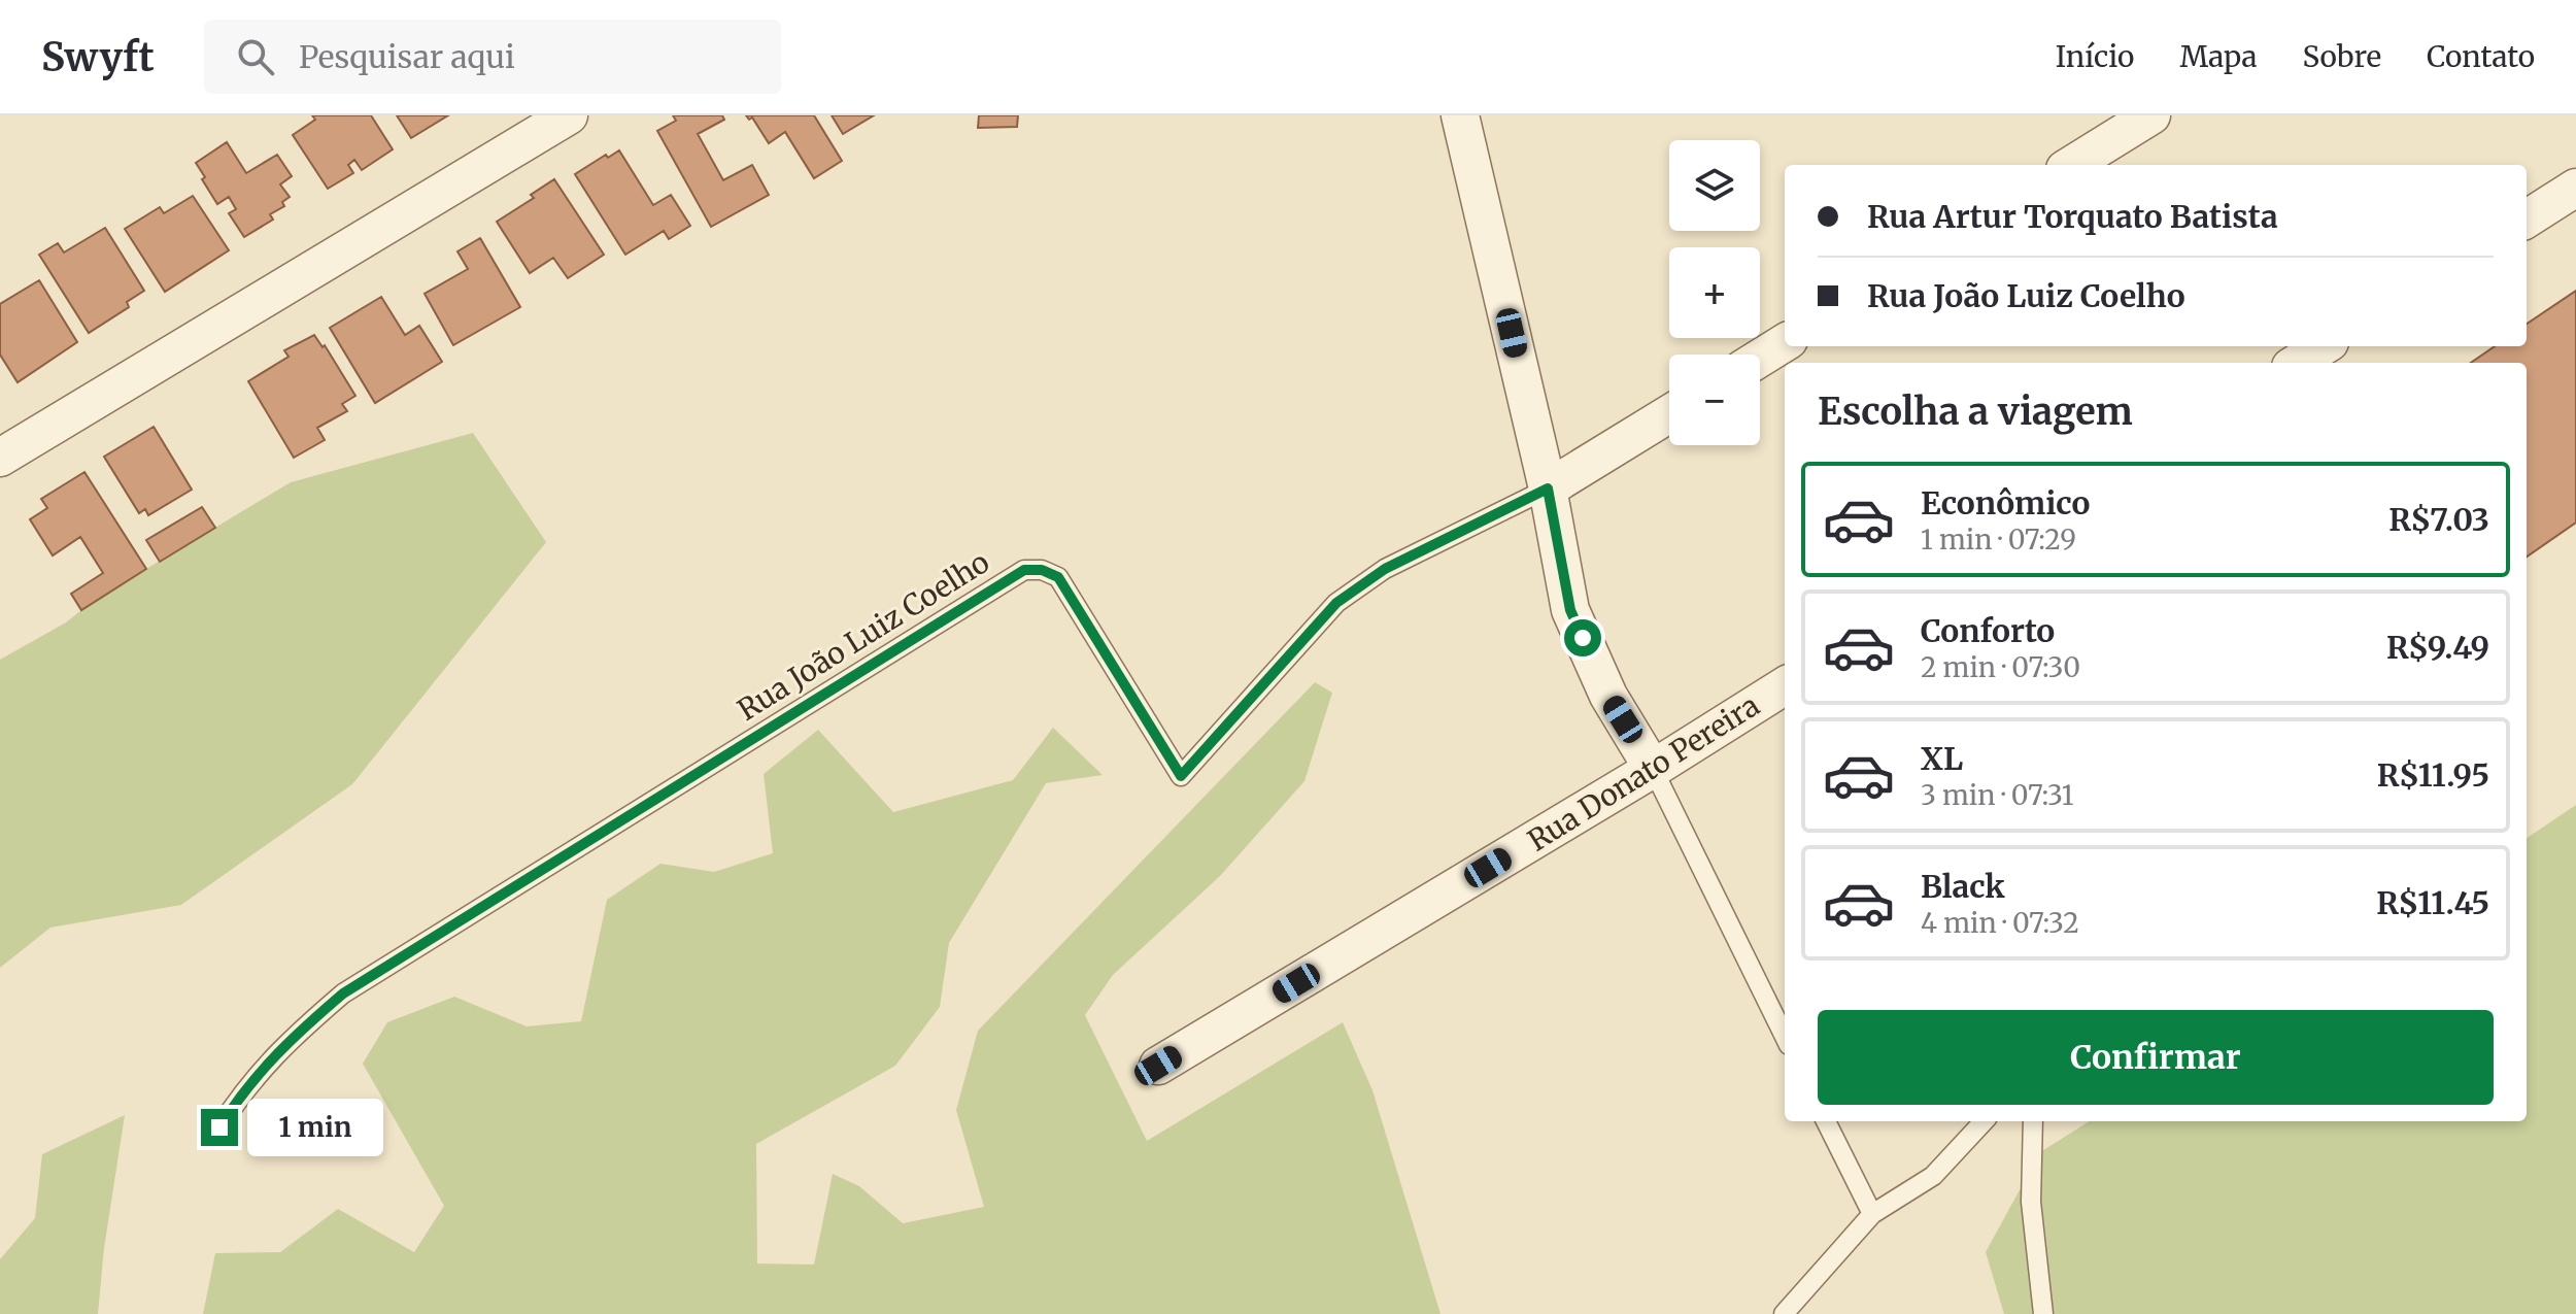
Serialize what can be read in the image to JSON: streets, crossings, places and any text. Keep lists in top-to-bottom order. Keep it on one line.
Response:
{"streets":{"street":["Rua Donato Pereira"],"lane":["Rua João Luiz Coelho"]},"page":{"header":"Swyft","search":"Pesquisar aqui","nav":["Início","Mapa","Sobre","Contato"],"map_buttons":["+","−"],"banner":["Rua Artur Torquato Batista","Rua João Luiz Coelho"],"heading":"Escolha a viagem","list":[{"name":"Econômico","note":"1 min · 07:29","value":"R$7.03"},{"name":"Conforto","note":"2 min · 07:30","value":"R$9.49"},{"name":"XL","note":"3 min · 07:31","value":"R$11.95"},{"name":"Black","note":"4 min · 07:32","value":"R$11.45"}],"buttons":"Confirmar","bubble":"1 min"}}
